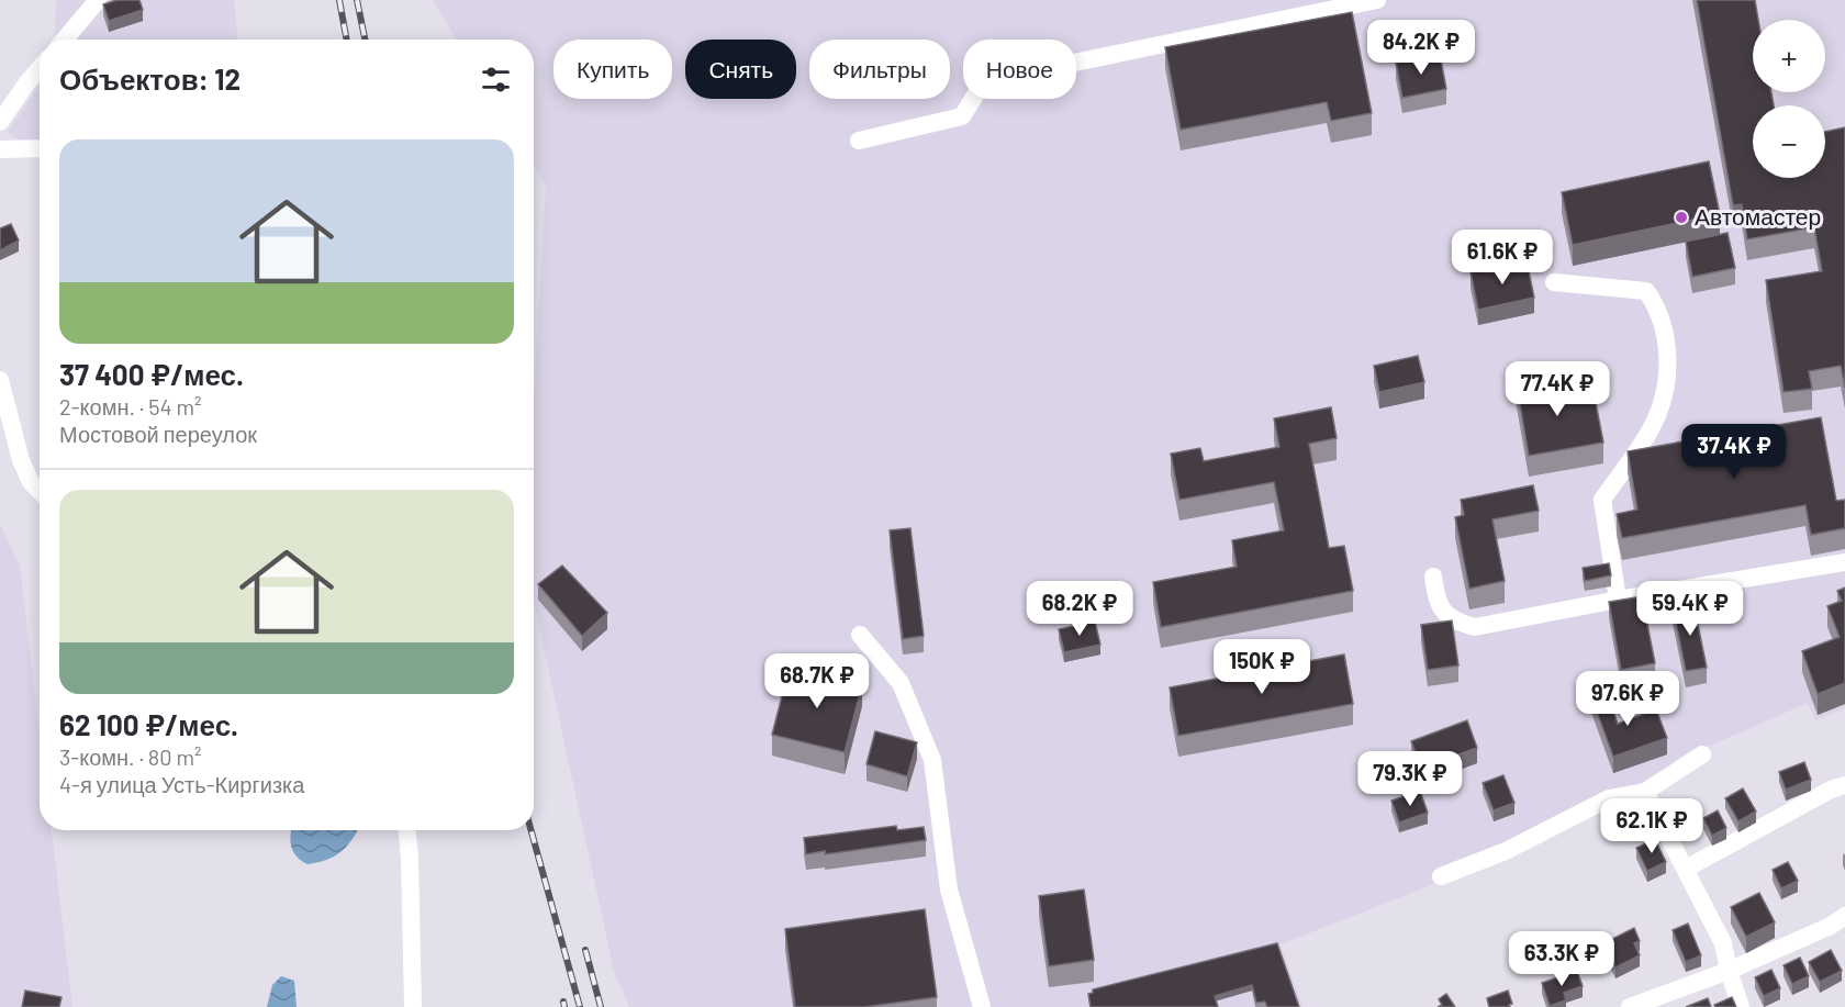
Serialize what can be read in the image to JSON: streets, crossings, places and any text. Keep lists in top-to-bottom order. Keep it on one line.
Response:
{"places":["Автомастер"],"page":{"map_buttons":["+","−"],"price":["84.2K ₽","61.6K ₽","77.4K ₽","37.4K ₽","68.2K ₽","59.4K ₽","150K ₽","68.7K ₽","97.6K ₽","79.3K ₽","62.1K ₽","63.3K ₽"],"chip":["Купить","Снять","Фильтры","Новое"],"heading":"Объектов: 12","list":[{"name":"37 400 ₽/мес.","note":"2-комн. · 54 m² · Мостовой переулок"},{"name":"62 100 ₽/мес.","note":"3-комн. · 80 m² · 4-я улица Усть-Киргизка"}]}}
